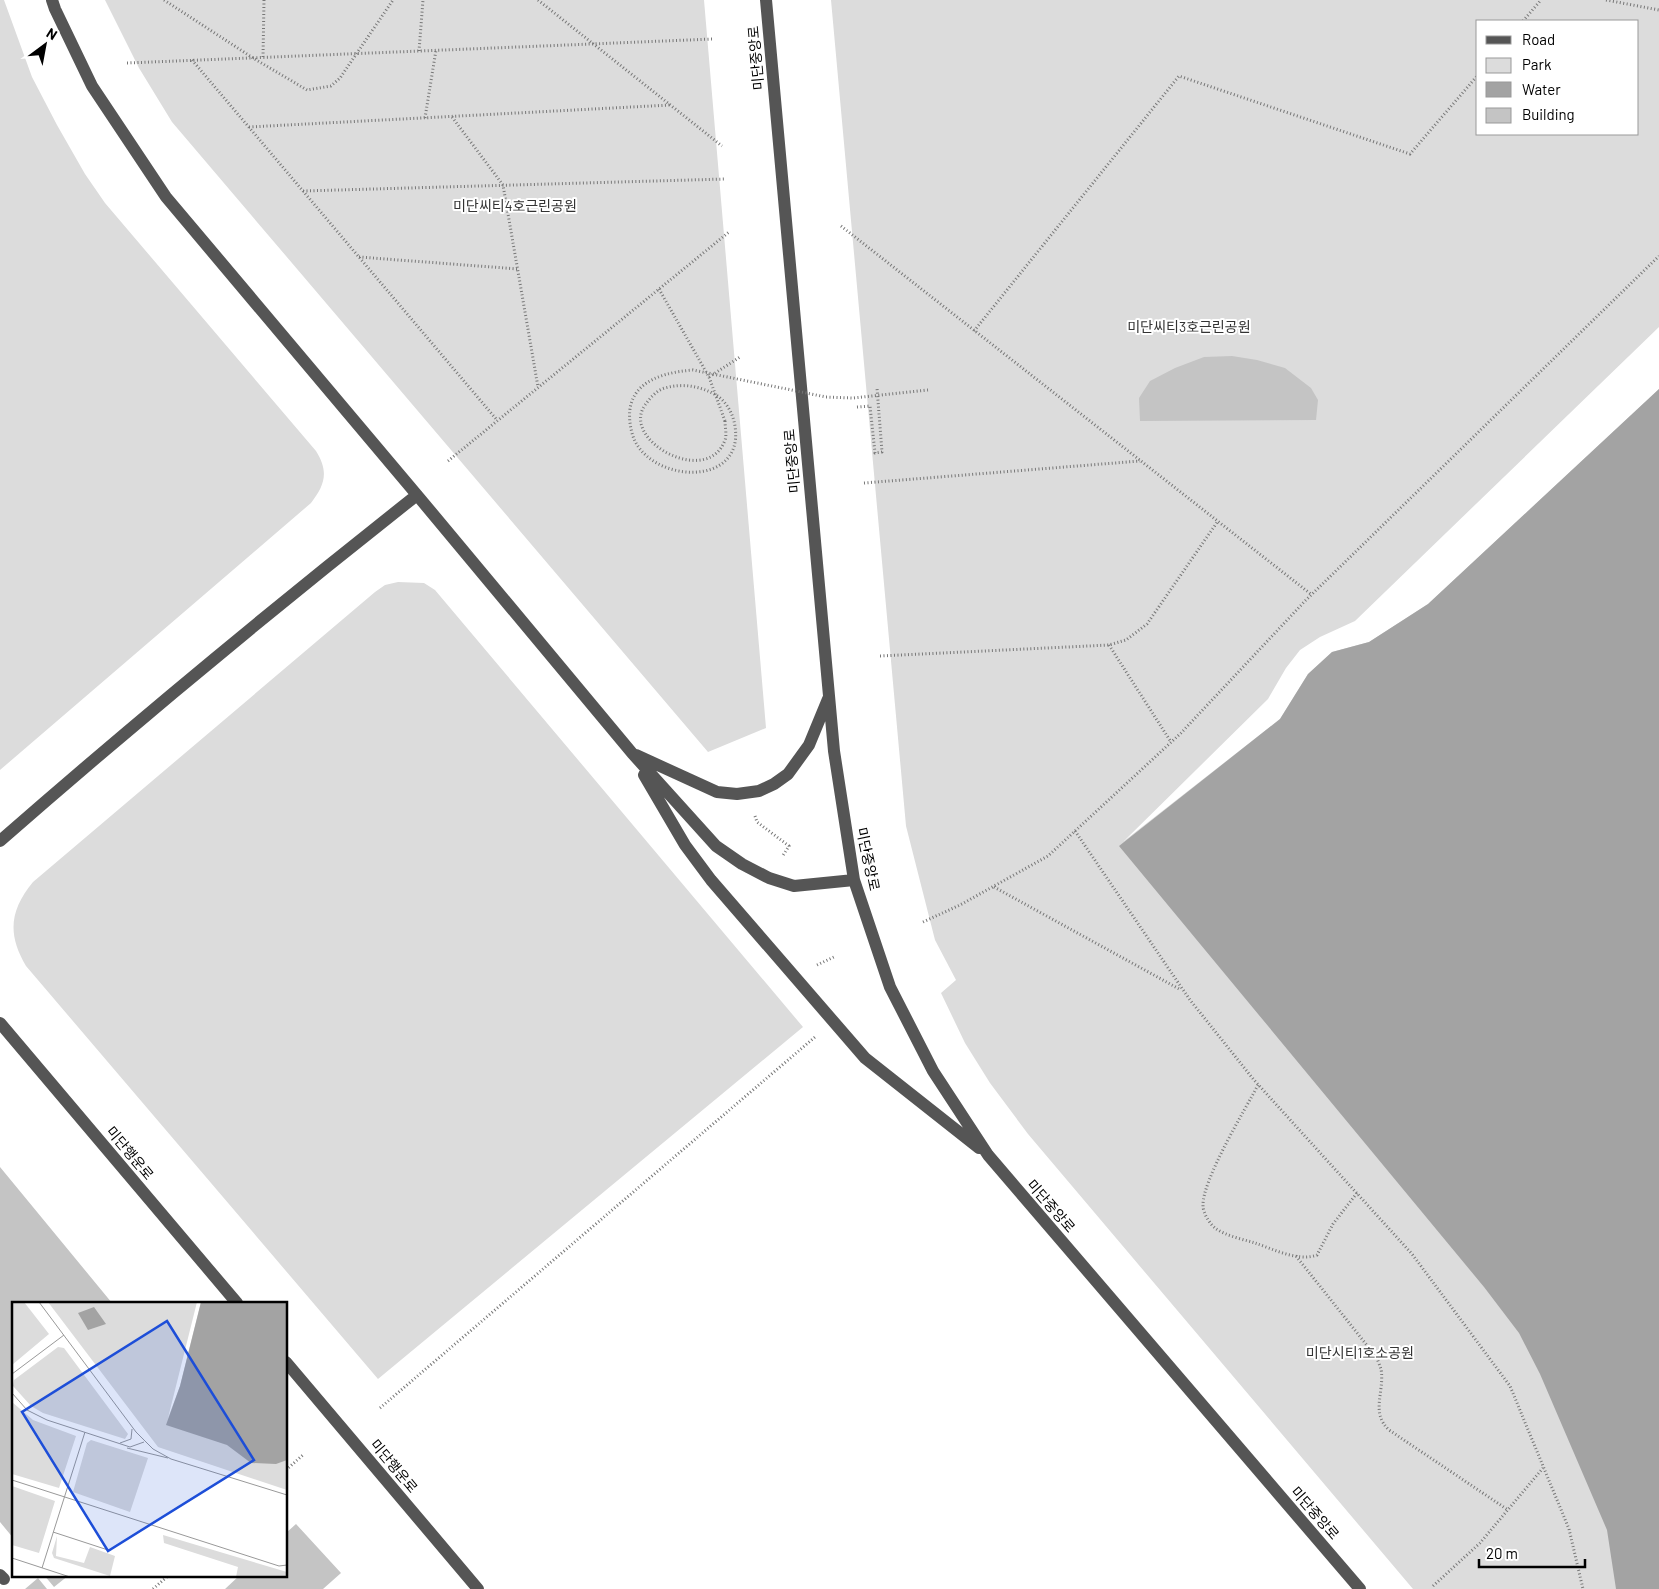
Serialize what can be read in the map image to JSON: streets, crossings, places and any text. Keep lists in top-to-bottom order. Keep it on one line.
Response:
{"streets":{"street":["미단중앙로","미단행운로"]},"parks":["미단씨티4호근린공원","미단씨티3호근린공원","미단시티1호소공원"],"legend":["Road","Park","Water","Building"],"scale_bar":"20 m","north":"top right"}
